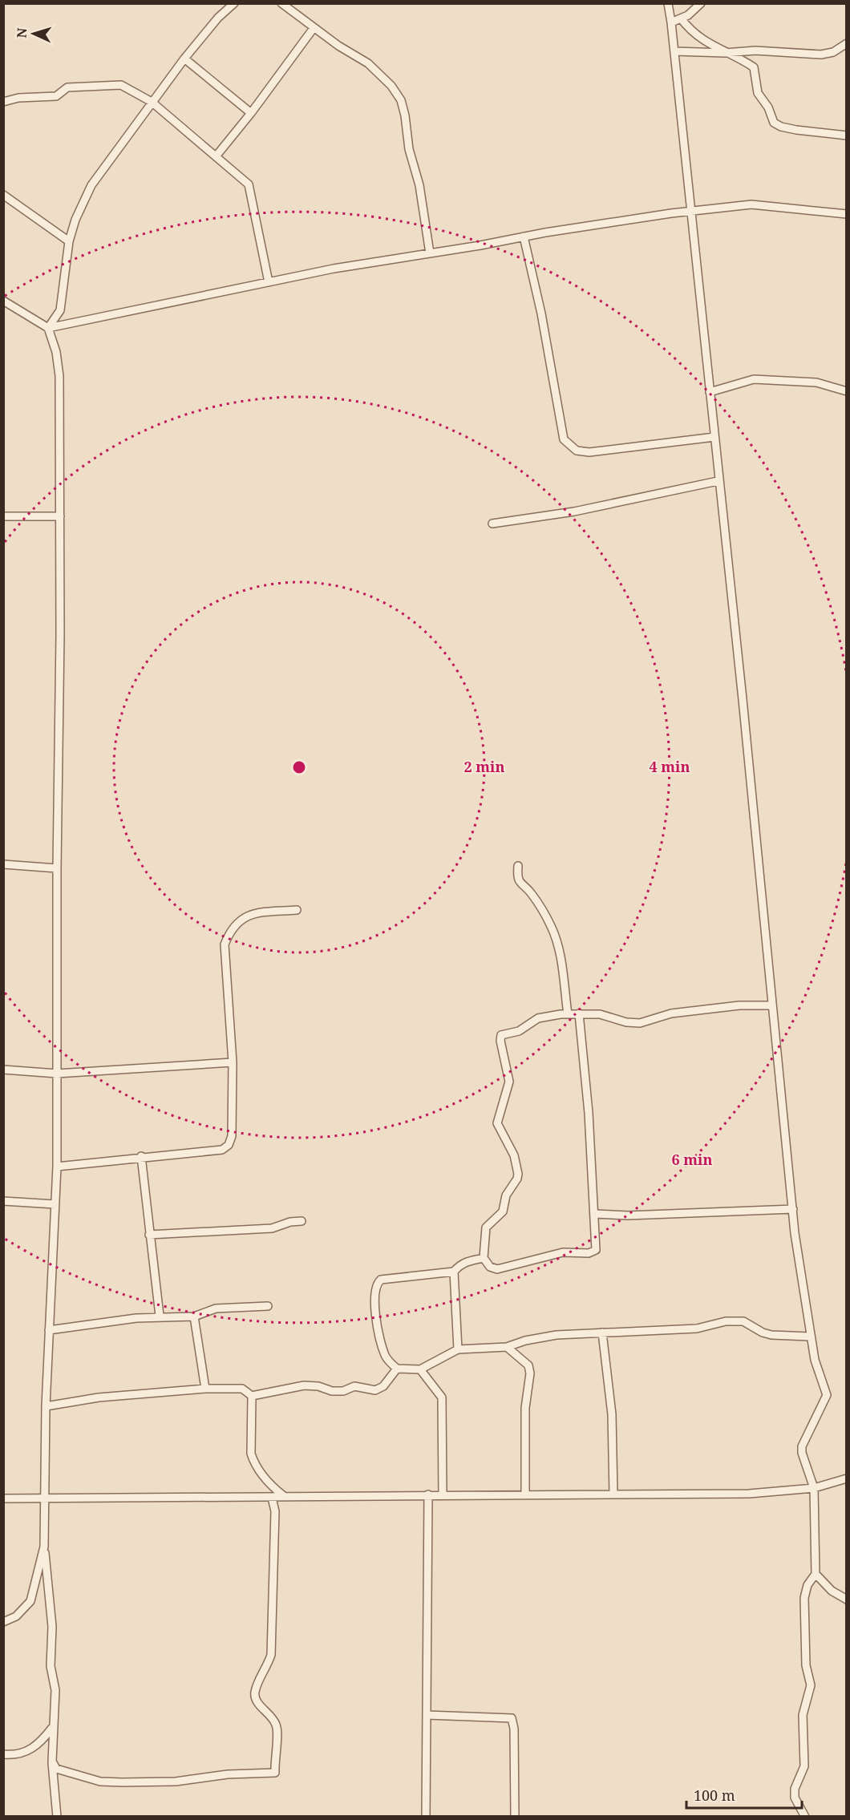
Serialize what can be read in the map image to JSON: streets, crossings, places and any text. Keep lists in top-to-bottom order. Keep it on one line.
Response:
{"scale_bar":"100 m","north":"left","rings":["2 min","4 min","6 min"]}
